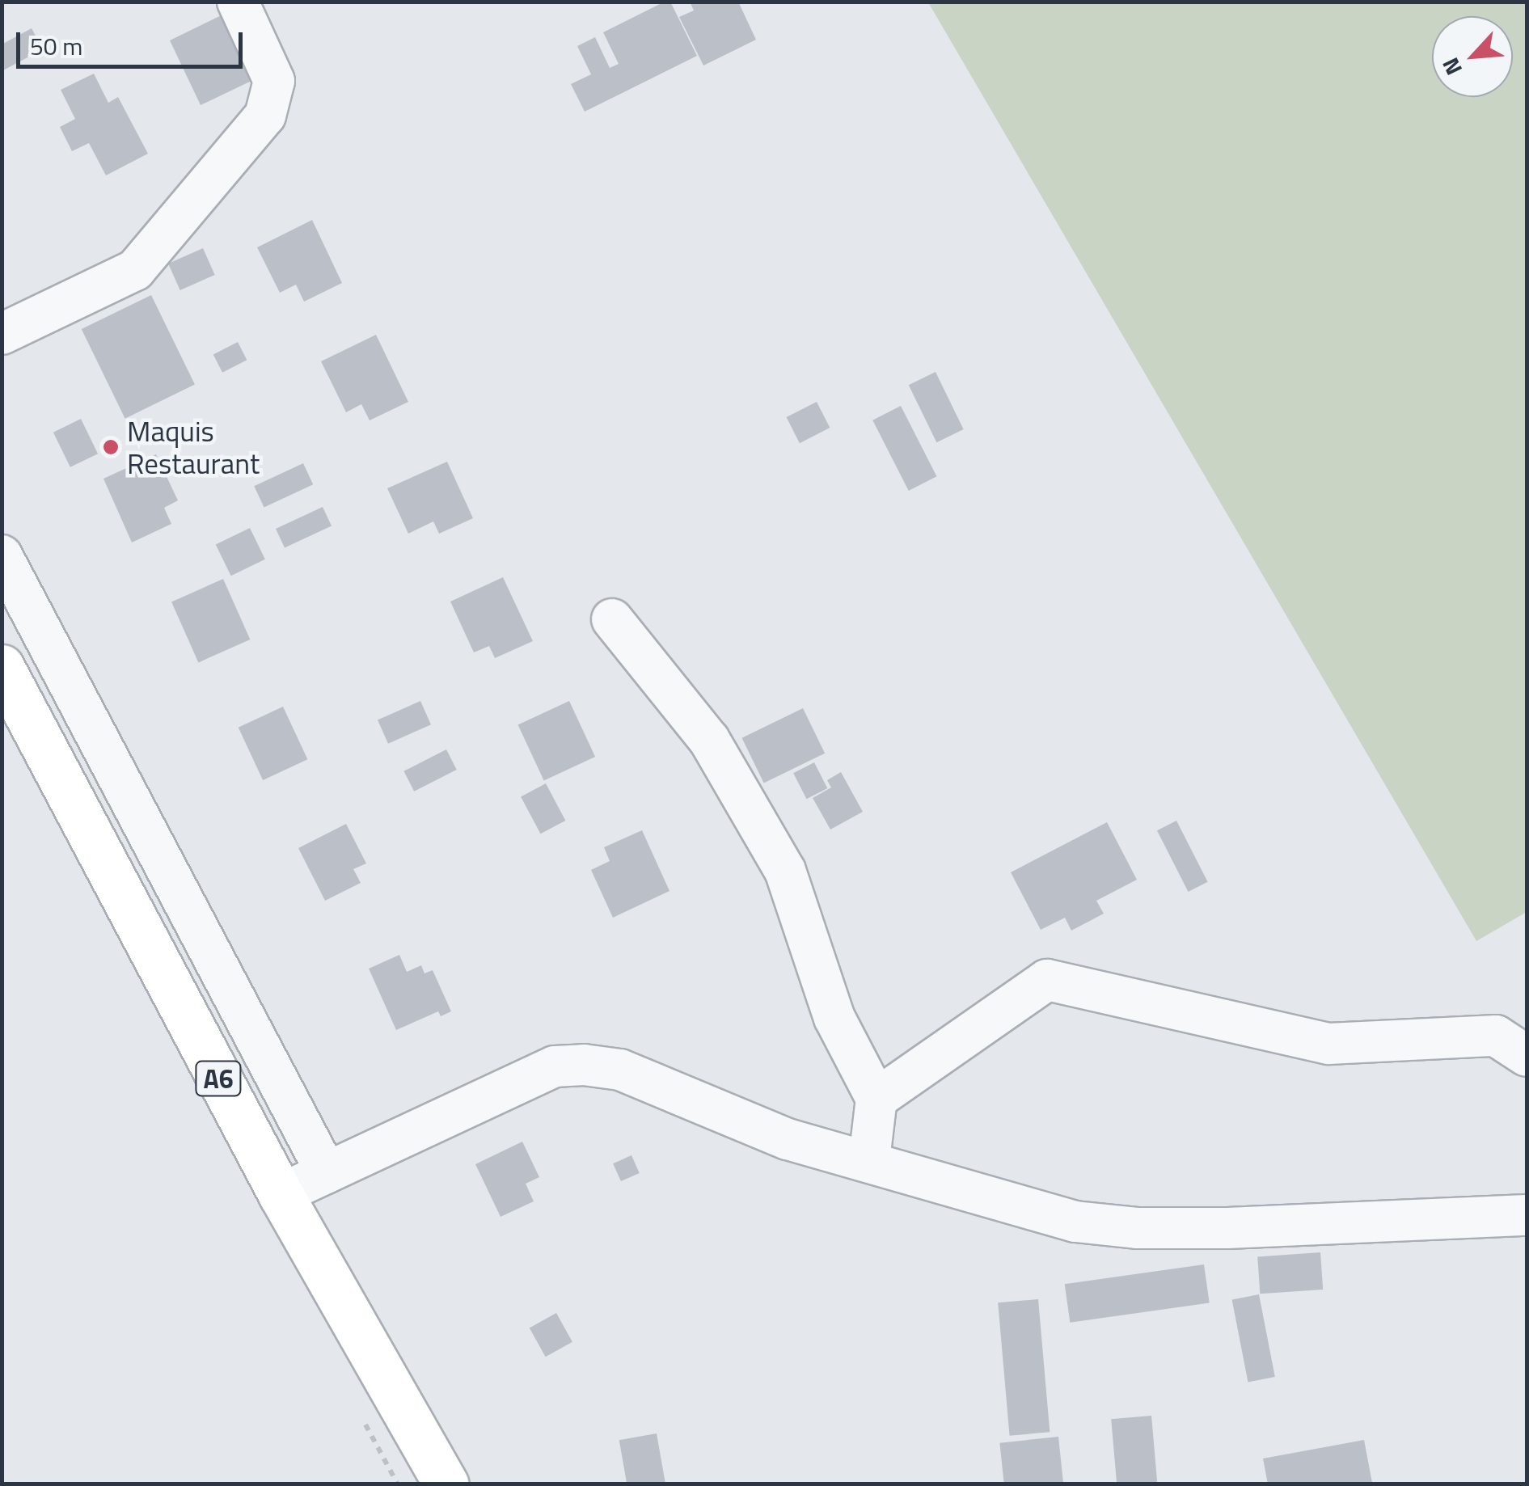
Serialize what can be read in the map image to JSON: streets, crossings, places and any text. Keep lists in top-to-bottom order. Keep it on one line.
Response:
{"streets":{"highway":["A6"]},"places":["Maquis Restaurant"],"scale_bar":"50 m","north":"bottom left"}
